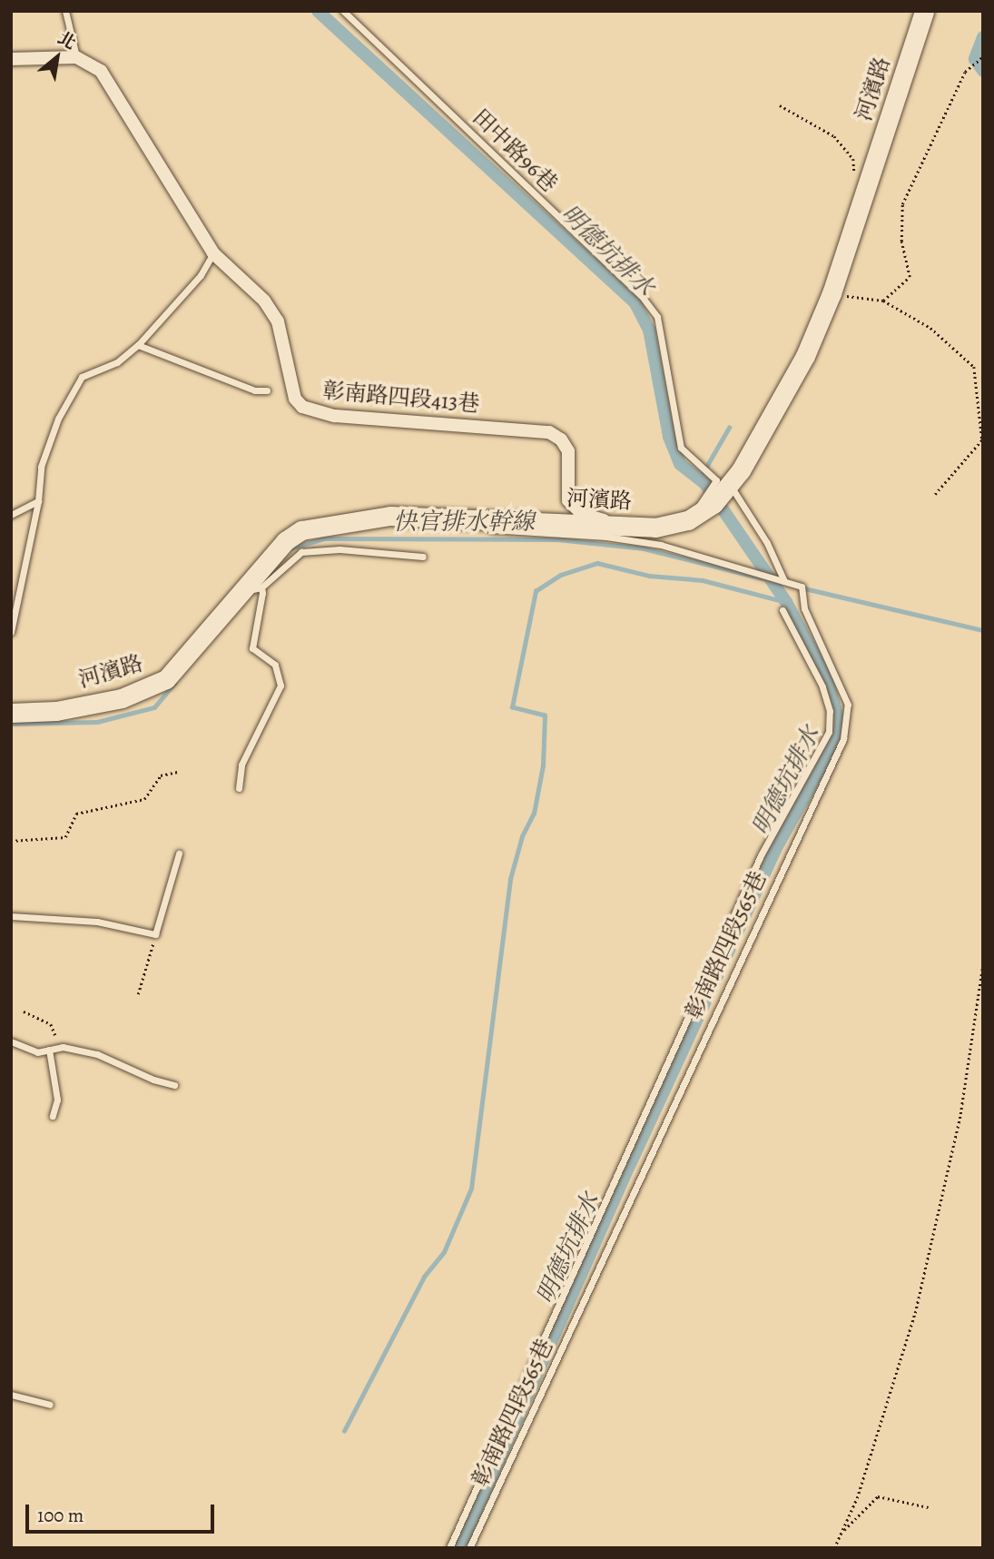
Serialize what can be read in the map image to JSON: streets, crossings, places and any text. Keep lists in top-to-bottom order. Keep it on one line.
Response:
{"streets":{"street":["河濱路","彰南路四段413巷"],"lane":["田中路96巷","彰南路四段565巷"]},"crossings":[["河濱路","田中路96巷"],["河濱路","彰南路四段413巷"],["河濱路","彰南路四段565巷"]],"water":["明德坑排水","快官排水幹線"],"scale_bar":"100 m","north":"top right"}
